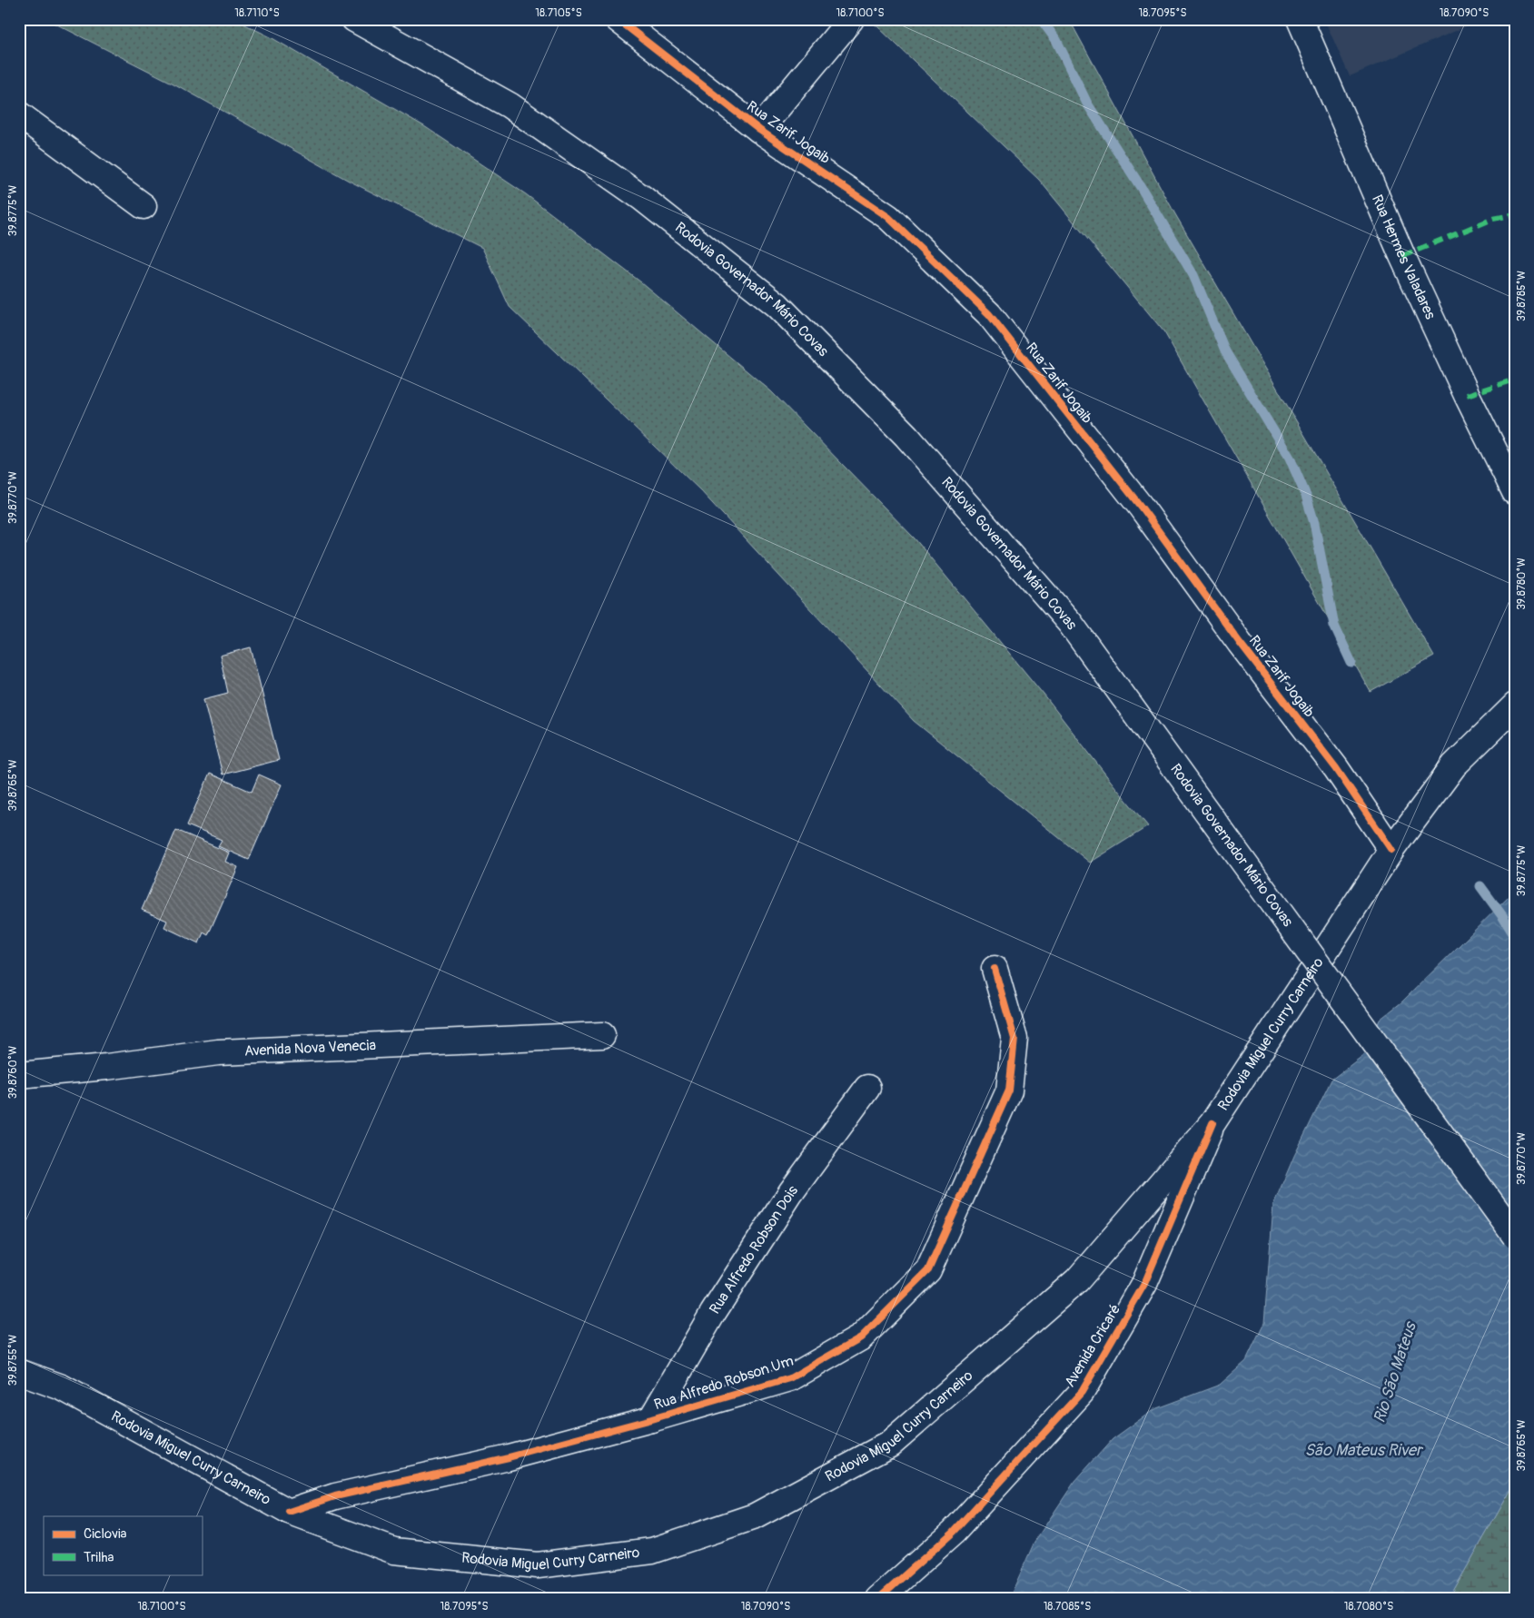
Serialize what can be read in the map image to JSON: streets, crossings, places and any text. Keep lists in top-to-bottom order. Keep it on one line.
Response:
{"streets":{"main road":["Rua Zarif Jogaib","Rua Hermes Valadares","Rodovia Governador Mário Covas","Rodovia Miguel Curry Carneiro","Avenida Nova Venecia","Rua Alfredo Robson Dois","Avenida Cricaré","Rua Alfredo Robson Um"]},"crossings":[["Rua Zarif Jogaib","Rodovia Miguel Curry Carneiro"],["Rodovia Miguel Curry Carneiro","Avenida Cricaré"],["Rodovia Miguel Curry Carneiro","Rua Alfredo Robson Um"],["Rua Alfredo Robson Dois","Rua Alfredo Robson Um"]],"water":["Rio São Mateus","São Mateus River"],"legend":["Ciclovia","Trilha"],"coordinates":["18.7110°S","18.7105°S","18.7100°S","18.7095°S","18.7090°S","39.8775°W","39.8785°W","39.8770°W","39.8780°W","39.8765°W","39.8760°W","39.8755°W","18.7085°S","18.7080°S"]}
